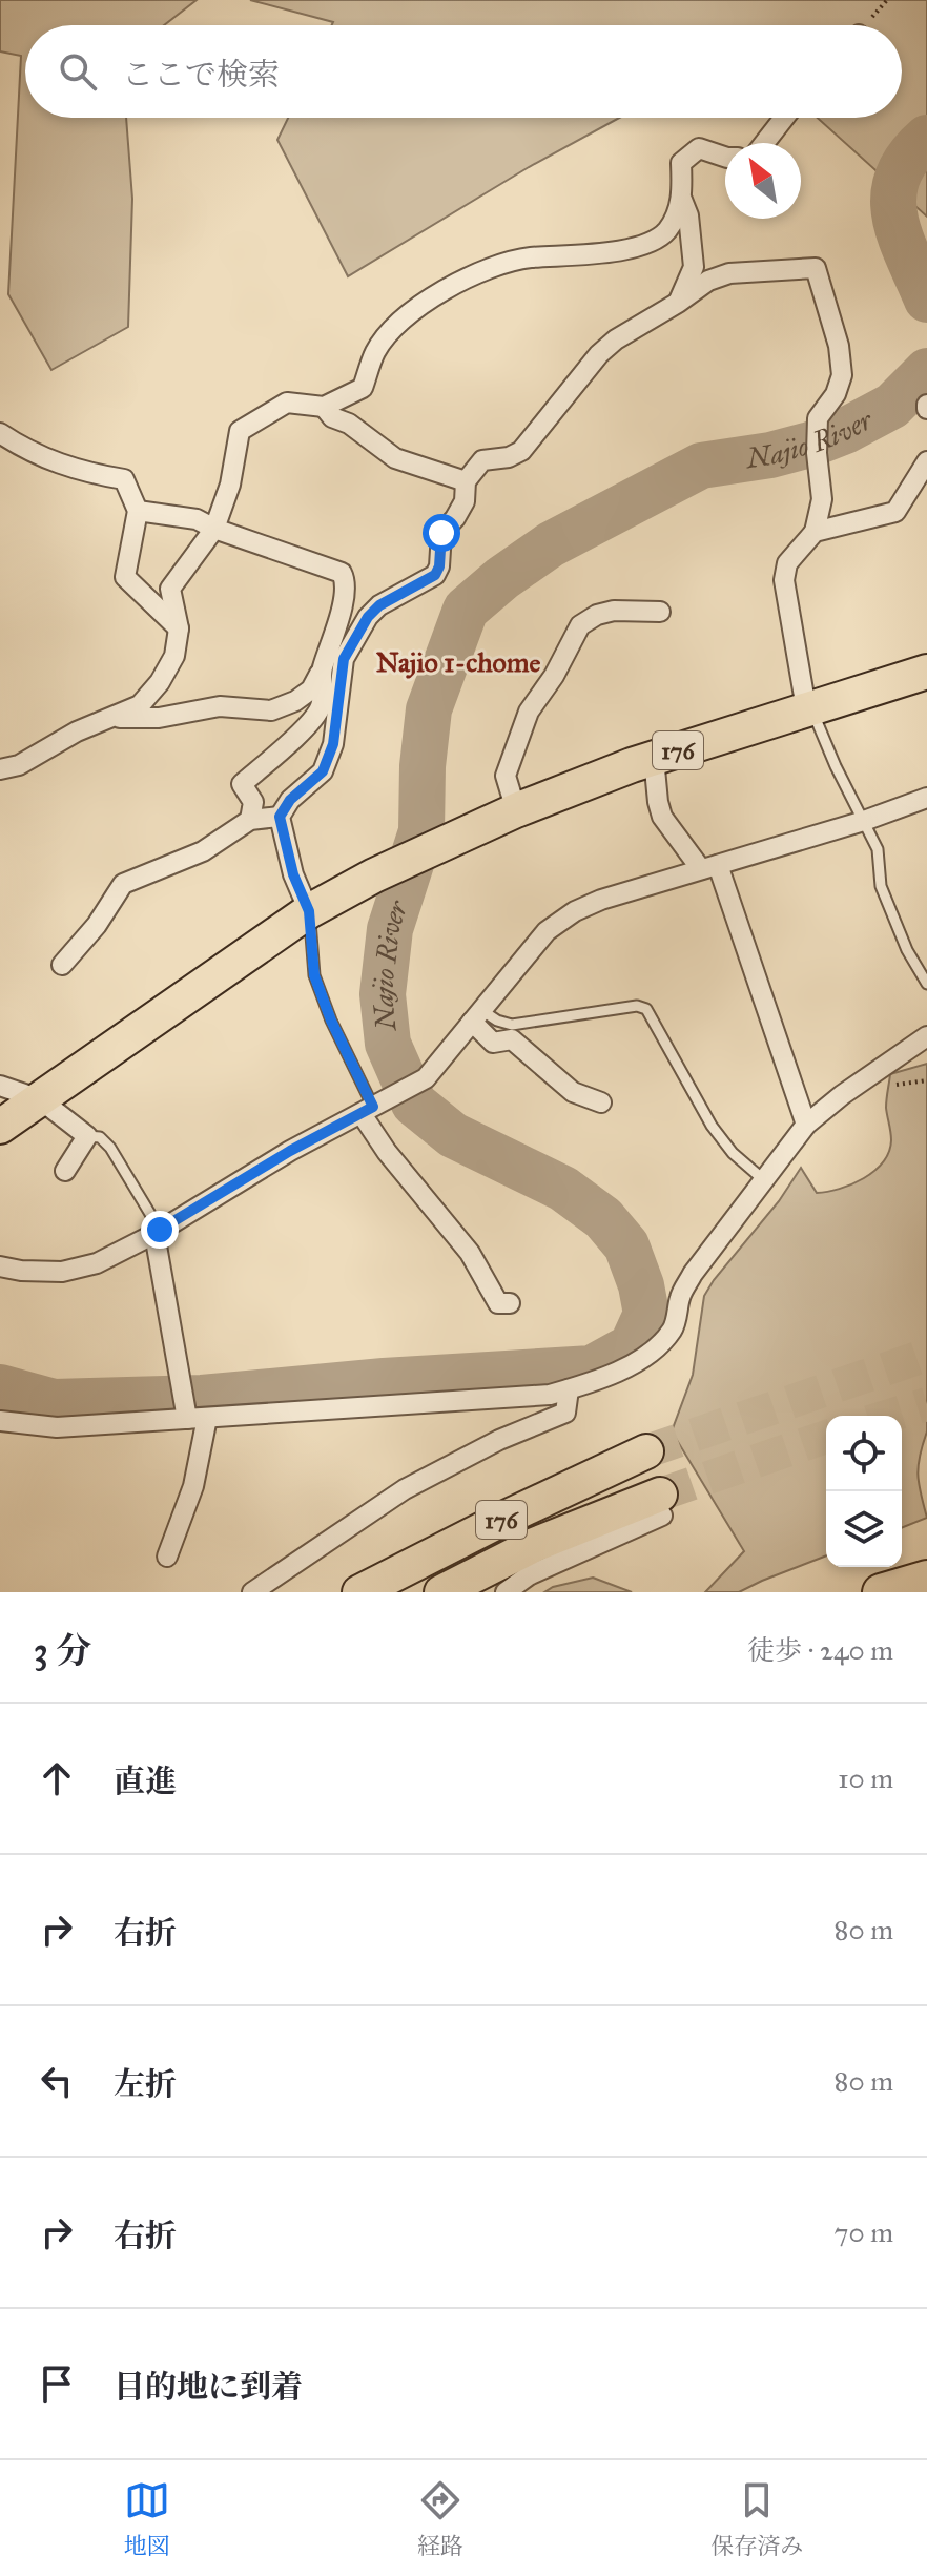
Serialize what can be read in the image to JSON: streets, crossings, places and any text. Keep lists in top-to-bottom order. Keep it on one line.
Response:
{"streets":{"highway":["176"]},"districts":["Najio 1-chome"],"water":["Najio River"],"north":"top left","page":{"search":"ここで検索","heading":["3 分","徒歩 · 240 m"],"list":[["直進","10 m"],["右折","80 m"],["左折","80 m"],["右折","70 m"],"目的地に到着"],"nav":["地図","経路","保存済み"]}}
